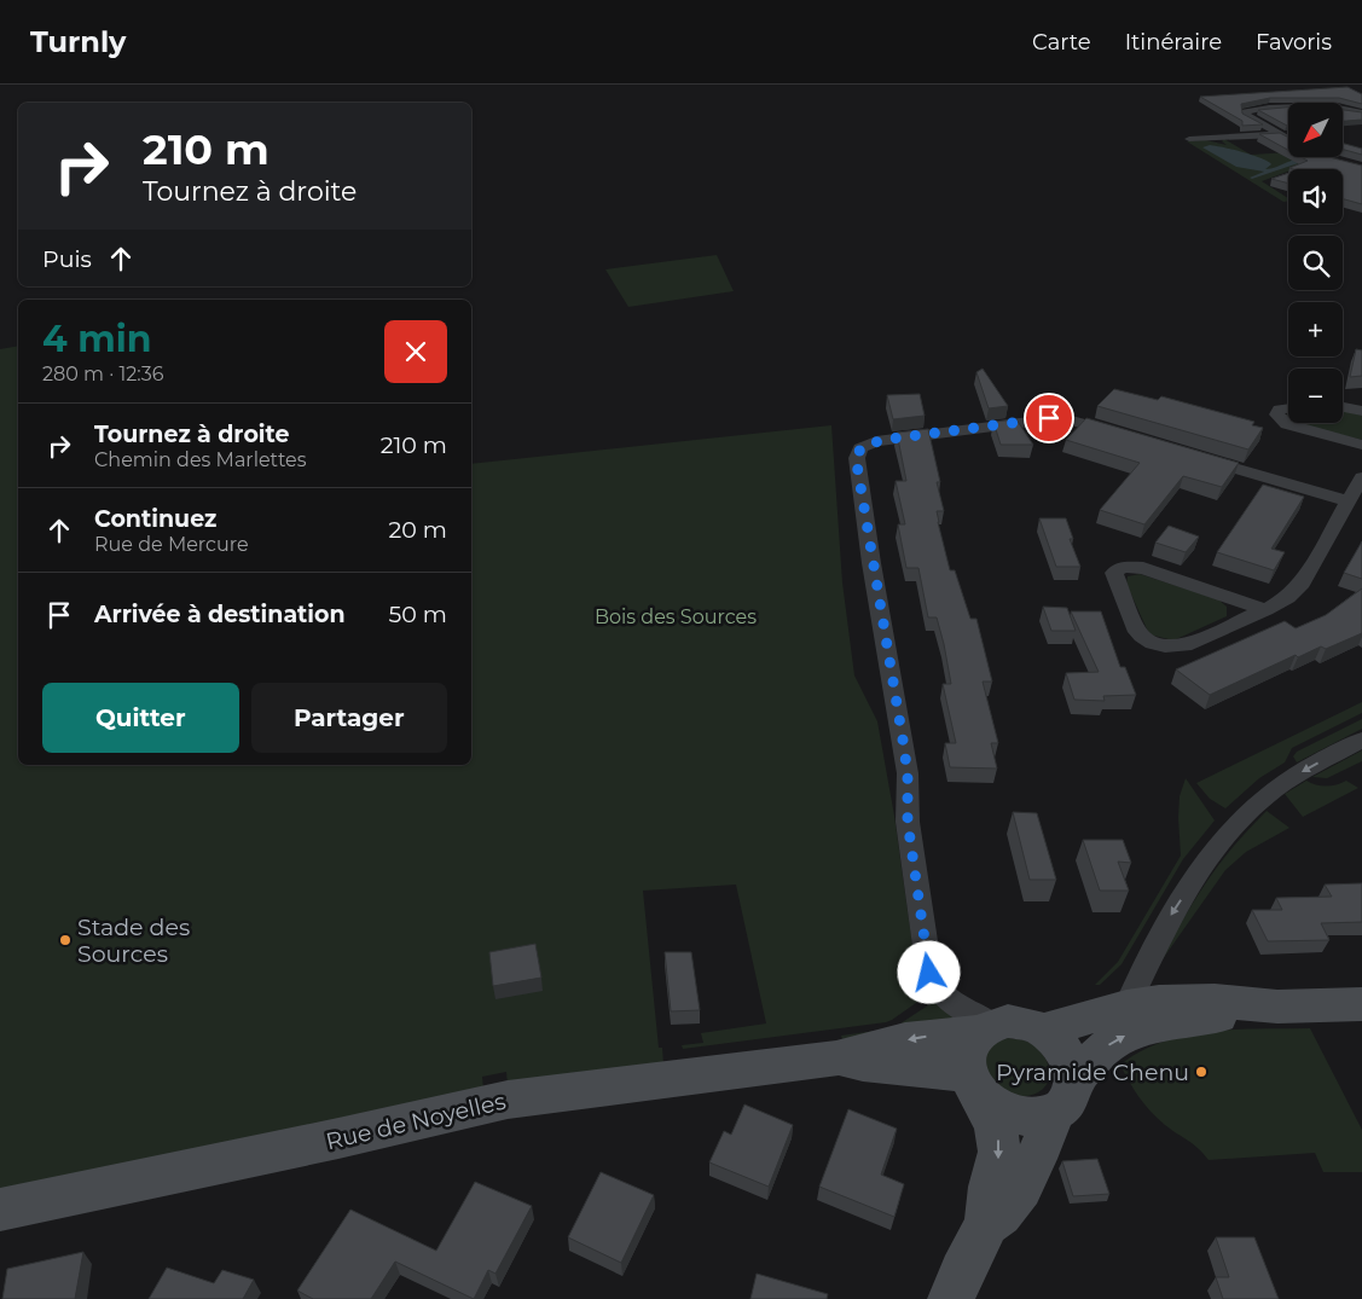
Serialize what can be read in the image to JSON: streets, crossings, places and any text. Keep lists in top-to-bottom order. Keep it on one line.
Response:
{"streets":{"street":["Rue de Noyelles"]},"parks":["Bois des Sources"],"places":["Stade des Sources","Pyramide Chenu"],"north":"bottom left","page":{"header":"Turnly","nav":["Carte","Itinéraire","Favoris"],"map_buttons":["+","−"],"turn":["210 m","Tournez à droite"],"then":"Puis","heading":["4 min","280 m · 12:36"],"list":[{"name":"Tournez à droite","note":"Chemin des Marlettes","value":"210 m"},{"name":"Continuez","note":"Rue de Mercure","value":"20 m"},{"name":"Arrivée à destination","value":"50 m"}],"buttons":["Quitter","Partager"]}}
